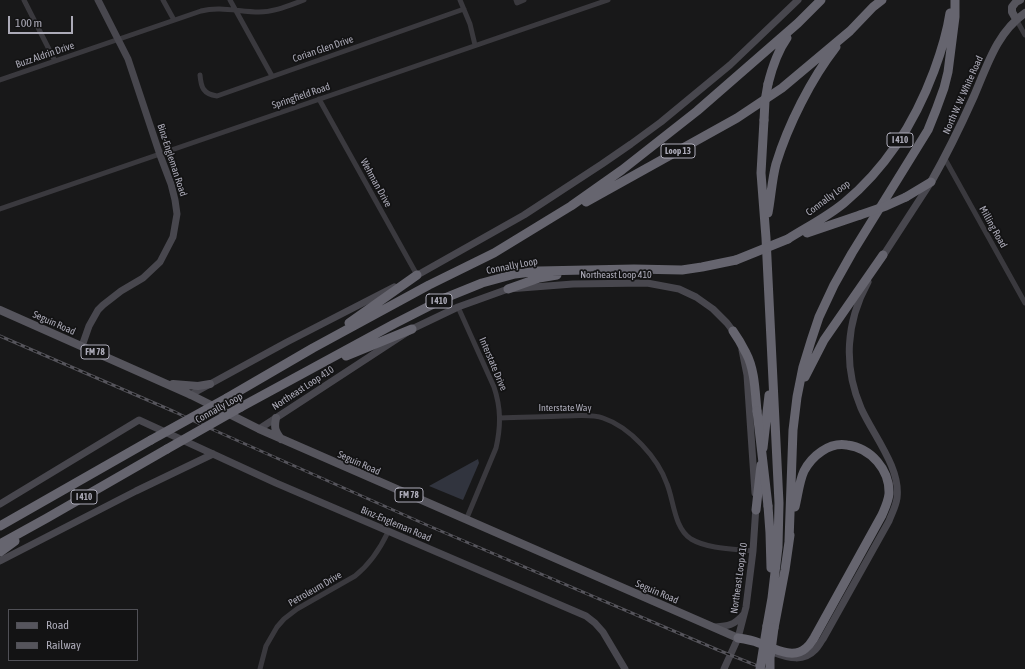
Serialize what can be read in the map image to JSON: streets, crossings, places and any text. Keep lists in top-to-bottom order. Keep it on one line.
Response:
{"streets":{"highway":["I 410","Loop 13","Connally Loop"],"main road":["North W. W. White Road","Binz-Engleman Road","Northeast Loop 410","Seguin Road","FM 78"],"street":["Corian Glen Drive","Buzz Aldrin Drive","Springfield Road","Wehman Drive","Milling Road","Interstate Drive","Interstate Way","Petroleum Drive"]},"crossings":[["Buzz Aldrin Drive","Binz-Engleman Road"],["North W. W. White Road","Milling Road"],["Springfield Road","Binz-Engleman Road"],["Springfield Road","Wehman Drive"],["Loop 13","Connally Loop"],["Binz-Engleman Road","Seguin Road"],["Binz-Engleman Road","Petroleum Drive"],["Northeast Loop 410","Seguin Road"],["Northeast Loop 410","FM 78"],["Northeast Loop 410","Interstate Drive"],["Northeast Loop 410","Interstate Way"],["Seguin Road","FM 78"],["Seguin Road","Interstate Drive"],["Interstate Drive","Interstate Way"]],"legend":["Road","Railway"],"scale_bar":"100 m"}
